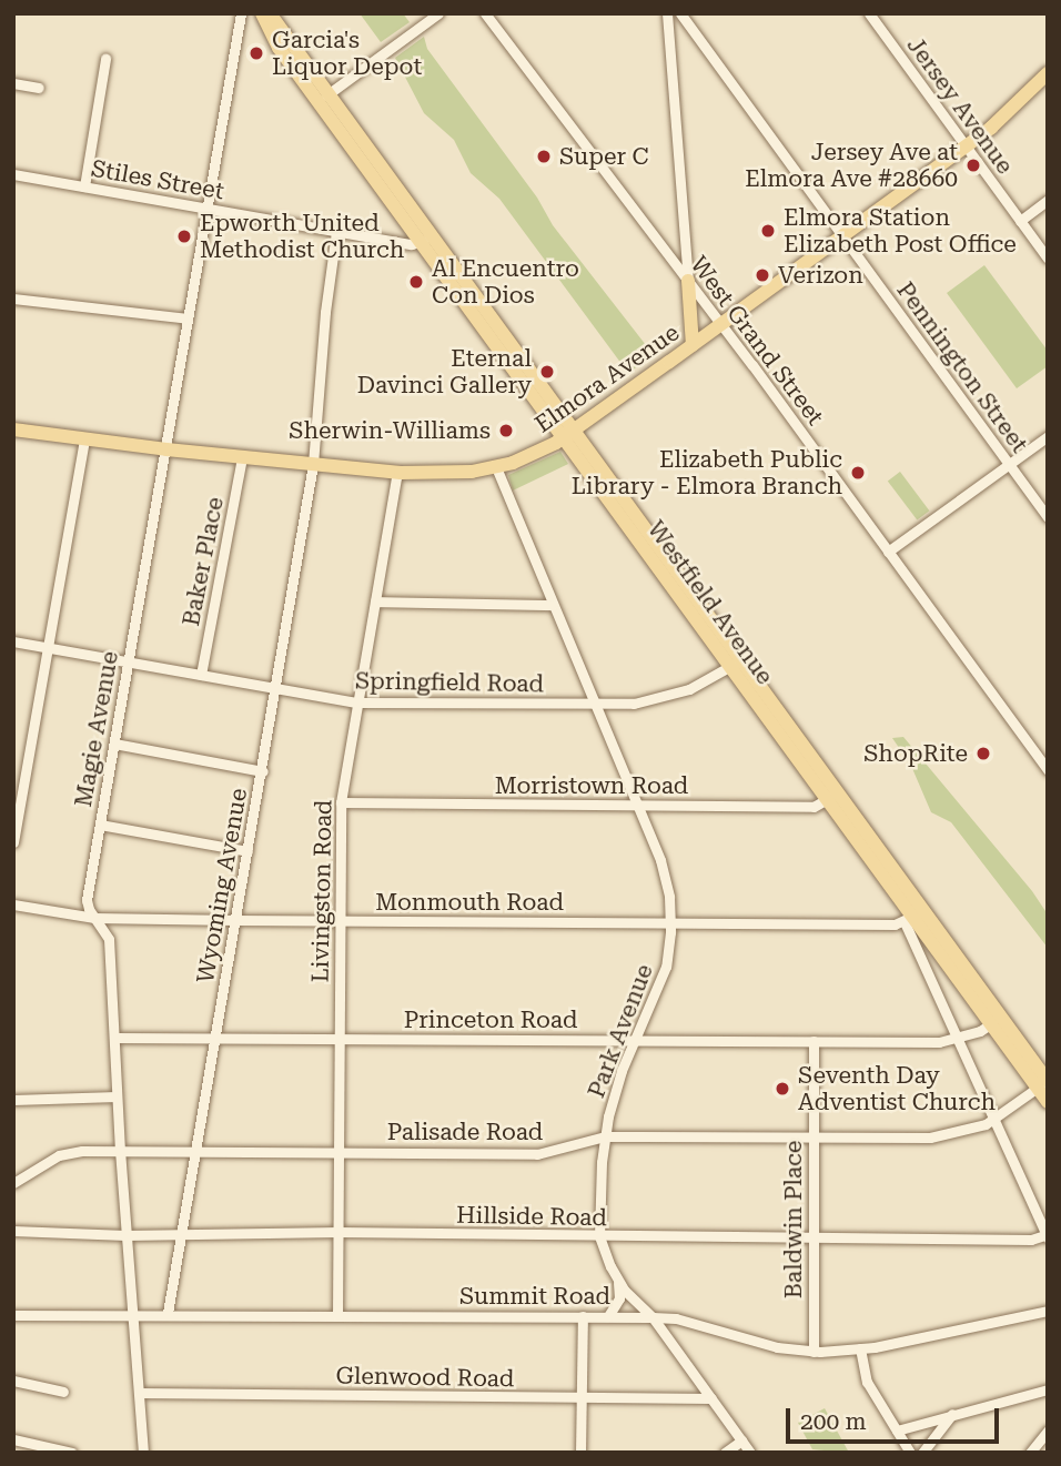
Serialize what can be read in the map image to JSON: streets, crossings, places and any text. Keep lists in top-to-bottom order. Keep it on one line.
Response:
{"streets":{"main road":["Elmora Avenue","Westfield Avenue"],"street":["Jersey Avenue","Stiles Street","West Grand Street","Pennington Street","Baker Place","Springfield Road","Magie Avenue","Morristown Road","Wyoming Avenue","Livingston Road","Monmouth Road","Princeton Road","Park Avenue","Palisade Road","Hillside Road","Baldwin Place","Summit Road","Glenwood Road"]},"crossings":[["Jersey Avenue","Elmora Avenue"],["Stiles Street","Westfield Avenue"],["Stiles Street","Magie Avenue"],["Stiles Street","Wyoming Avenue"],["West Grand Street","Elmora Avenue"],["Pennington Street","Elmora Avenue"],["Elmora Avenue","Baker Place"],["Elmora Avenue","Westfield Avenue"],["Elmora Avenue","Magie Avenue"],["Elmora Avenue","Wyoming Avenue"],["Elmora Avenue","Livingston Road"],["Elmora Avenue","Park Avenue"],["Baker Place","Springfield Road"],["Westfield Avenue","Springfield Road"],["Westfield Avenue","Morristown Road"],["Westfield Avenue","Monmouth Road"],["Westfield Avenue","Princeton Road"],["Westfield Avenue","Palisade Road"],["Springfield Road","Magie Avenue"],["Springfield Road","Wyoming Avenue"],["Springfield Road","Livingston Road"],["Springfield Road","Park Avenue"],["Magie Avenue","Monmouth Road"],["Magie Avenue","Princeton Road"],["Magie Avenue","Palisade Road"],["Magie Avenue","Hillside Road"],["Magie Avenue","Summit Road"],["Magie Avenue","Glenwood Road"],["Morristown Road","Livingston Road"],["Morristown Road","Park Avenue"],["Wyoming Avenue","Monmouth Road"],["Wyoming Avenue","Princeton Road"],["Wyoming Avenue","Palisade Road"],["Wyoming Avenue","Hillside Road"],["Wyoming Avenue","Summit Road"],["Livingston Road","Monmouth Road"],["Livingston Road","Princeton Road"],["Livingston Road","Palisade Road"],["Livingston Road","Hillside Road"],["Livingston Road","Summit Road"],["Monmouth Road","Park Avenue"],["Princeton Road","Park Avenue"],["Princeton Road","Baldwin Place"],["Park Avenue","Palisade Road"],["Park Avenue","Hillside Road"],["Park Avenue","Summit Road"],["Park Avenue","Glenwood Road"],["Palisade Road","Baldwin Place"],["Hillside Road","Baldwin Place"],["Baldwin Place","Summit Road"]],"places":["Garcia's Liquor Depot","Super C","Jersey Ave at Elmora Ave #28660","Elmora Station Elizabeth Post Office","Epworth United Methodist Church","Verizon","Al Encuentro Con Dios","Eternal Davinci Gallery","Sherwin-Williams","Elizabeth Public Library - Elmora Branch","ShopRite","Seventh Day Adventist Church"],"scale_bar":"200 m"}
